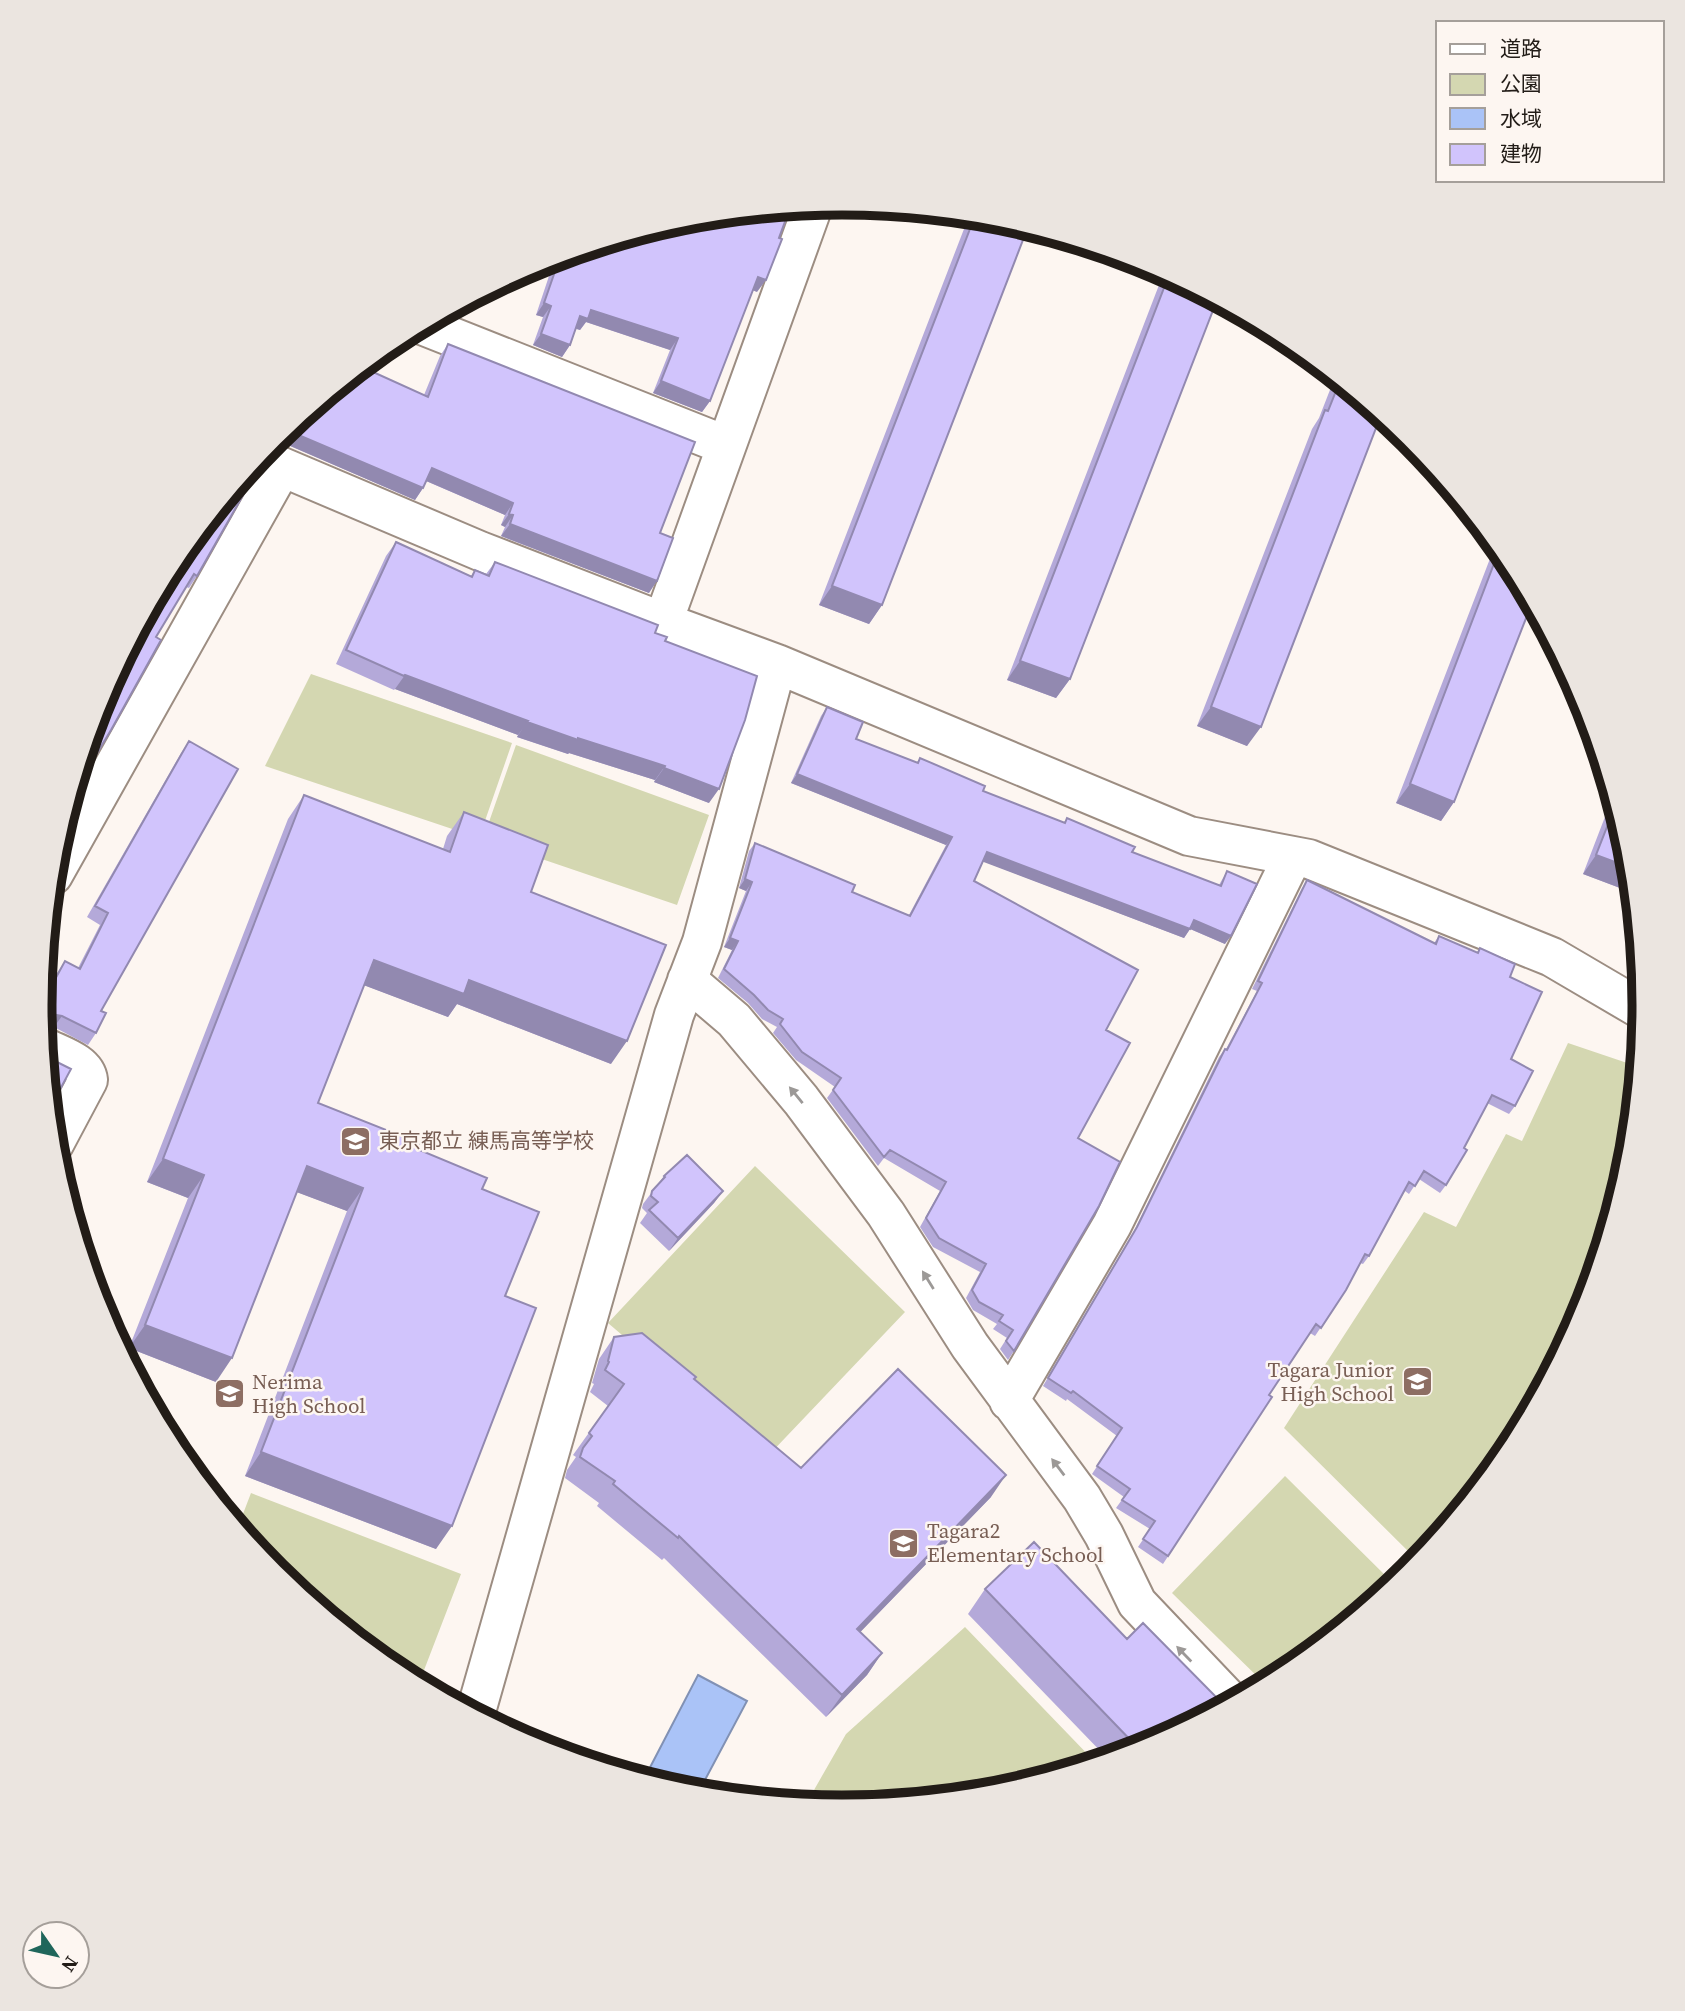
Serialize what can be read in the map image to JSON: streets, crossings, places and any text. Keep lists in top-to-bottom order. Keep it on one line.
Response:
{"places":{"school or university":["東京都立 練馬高等学校","Tagara Junior High School","Nerima High School","Tagara2 Elementary School"]},"legend":["道路","公園","水域","建物"],"north":"bottom right"}
